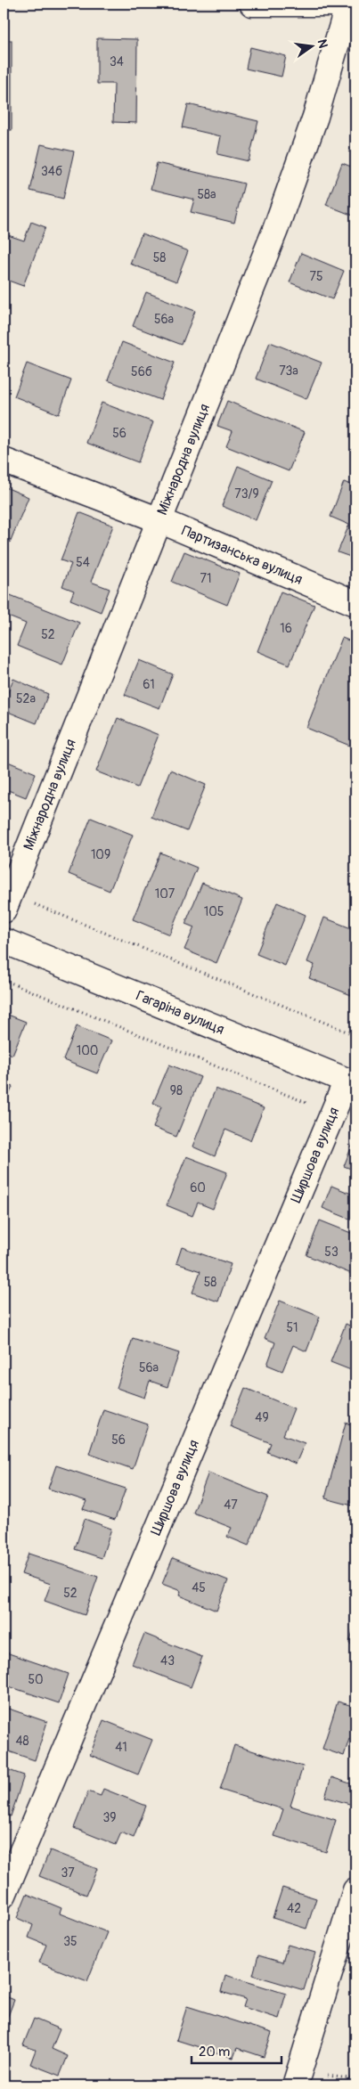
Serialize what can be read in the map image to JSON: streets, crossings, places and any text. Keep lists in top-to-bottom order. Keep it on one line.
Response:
{"streets":{"street":["Міжнародна вулиця","Партизанська вулиця","Гагаріна вулиця","Ширшова вулиця"]},"crossings":[["Міжнародна вулиця","Партизанська вулиця"],["Гагаріна вулиця","Ширшова вулиця"]],"house_numbers":["34","34б","58а","58","75","56а","73а","56б","56","73/9","54","71","16","52","61","52а","109","107","105","100","98","60","53","58","51","56а","49","56","47","45","52","43","50","48","41","39","37","42","35"],"scale_bar":"20 m","north":"right"}
